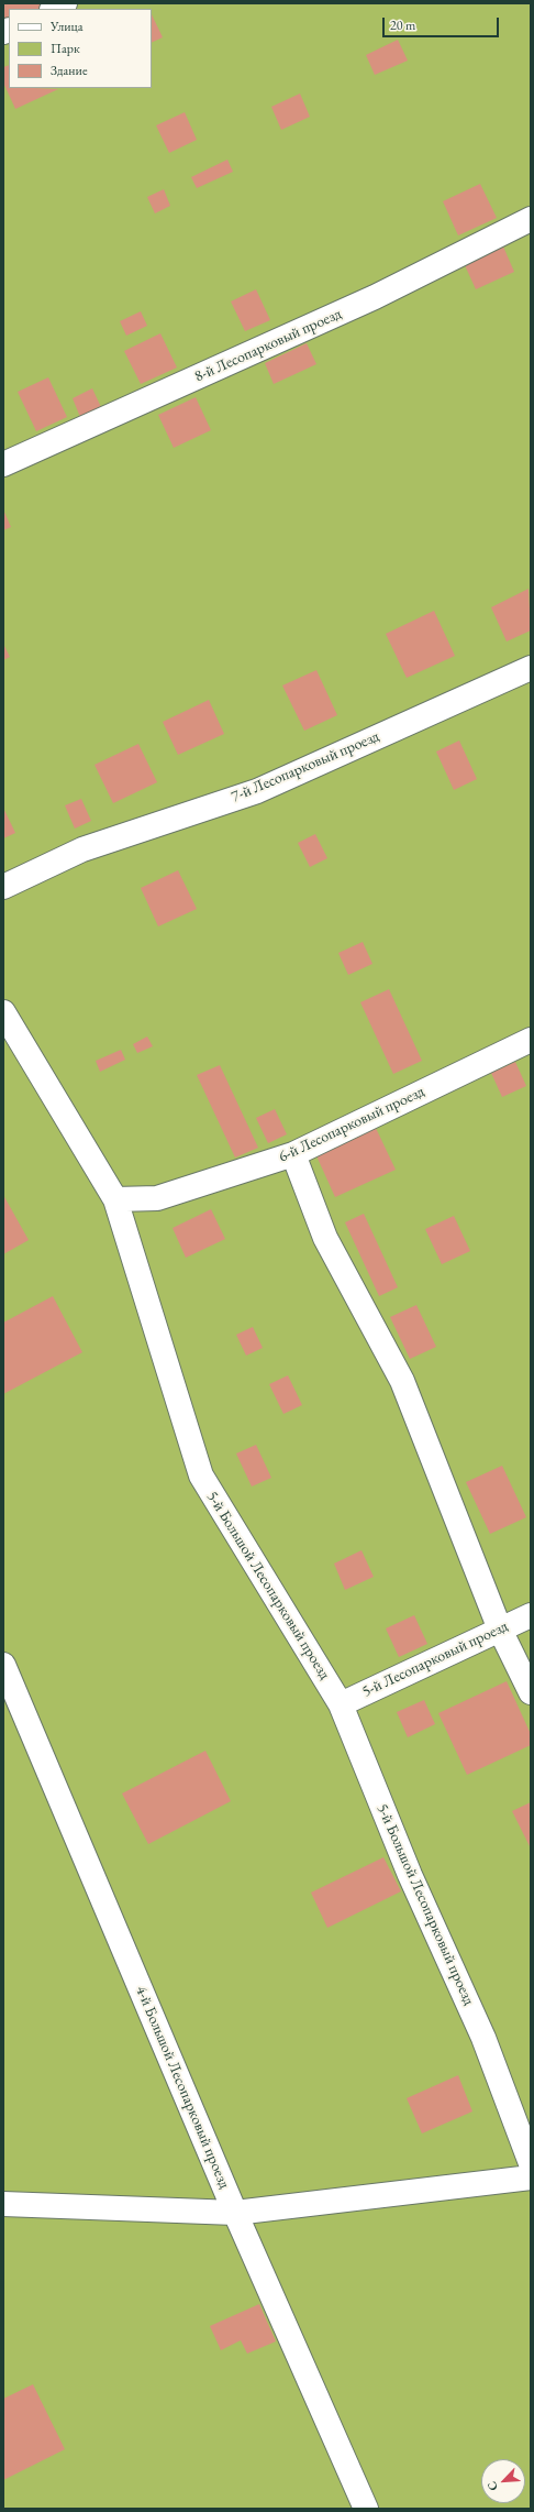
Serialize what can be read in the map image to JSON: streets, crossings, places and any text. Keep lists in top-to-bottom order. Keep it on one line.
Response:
{"streets":{"street":["8-й Лесопарковый проезд","7-й Лесопарковый проезд","6-й Лесопарковый проезд","5-й Большой Лесопарковый проезд","5-й Лесопарковый проезд","4-й Большой Лесопарковый проезд"]},"crossings":[["6-й Лесопарковый проезд","5-й Большой Лесопарковый проезд"],["5-й Большой Лесопарковый проезд","5-й Лесопарковый проезд"]],"legend":["Улица","Парк","Здание"],"scale_bar":"20 m","north":"bottom left"}
